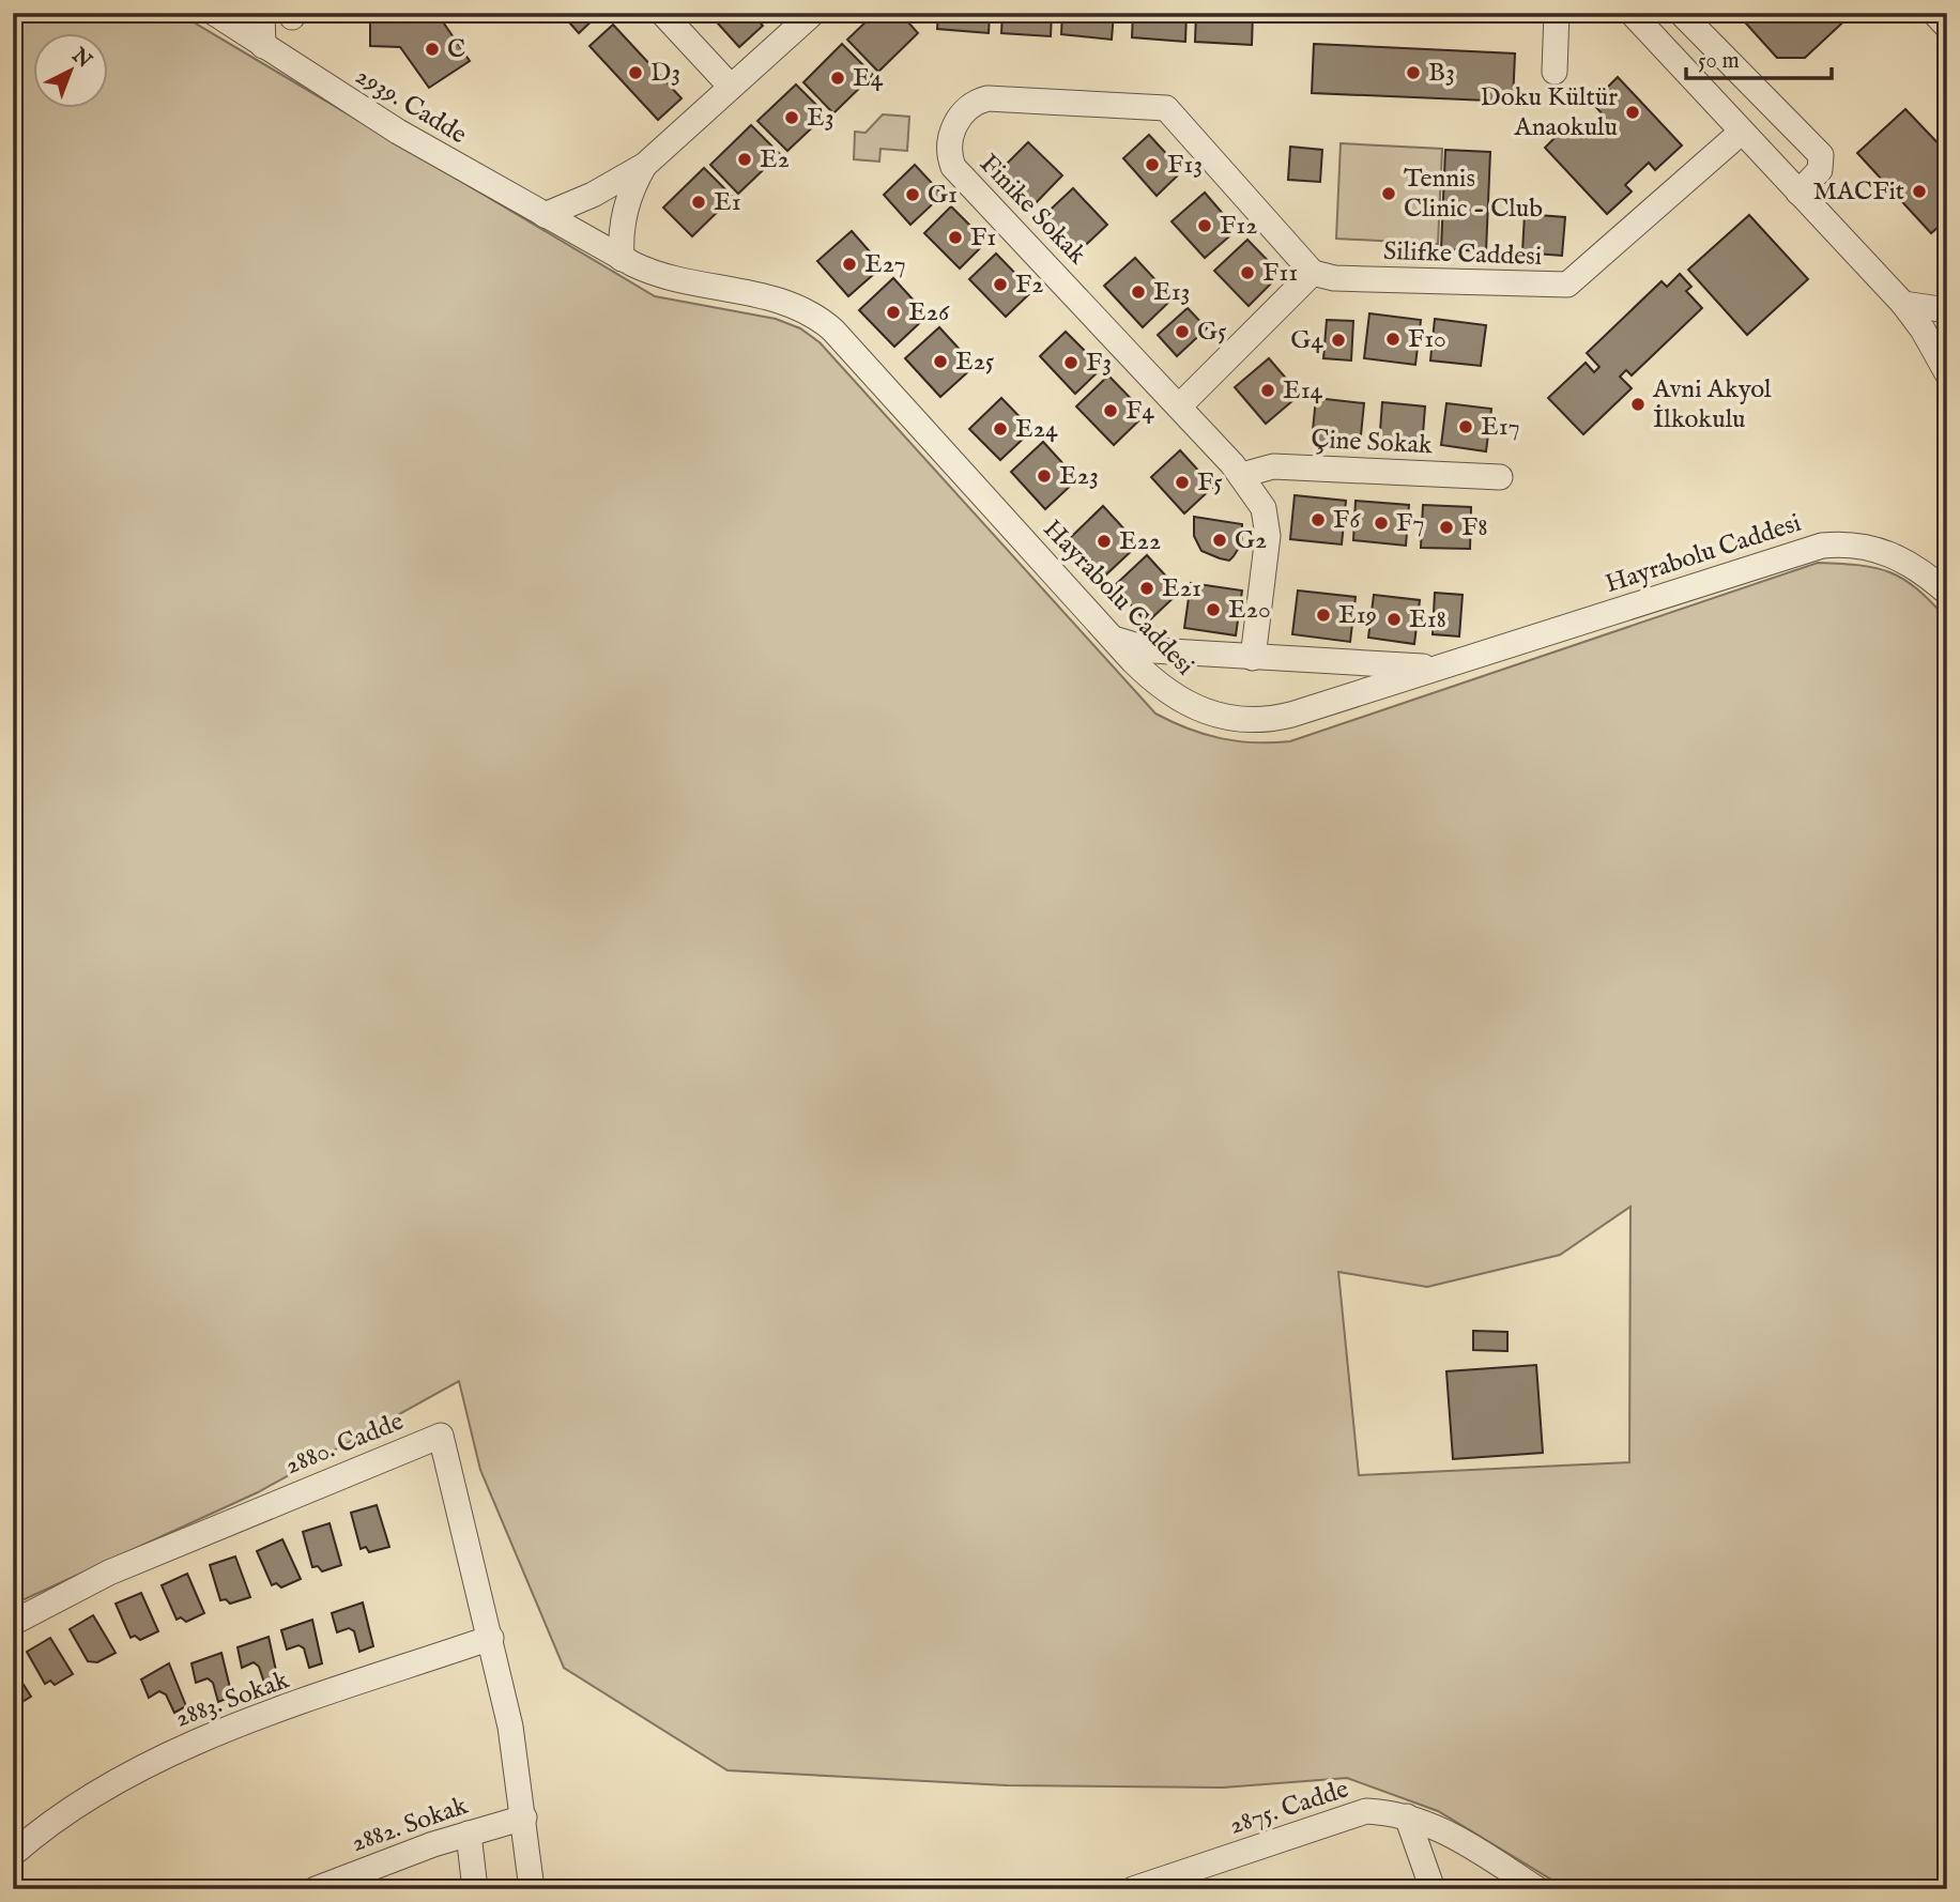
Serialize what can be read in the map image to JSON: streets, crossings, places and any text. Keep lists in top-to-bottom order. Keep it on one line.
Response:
{"streets":{"street":["2939. Cadde","Finike Sokak","Silifke Caddesi","Çine Sokak","Hayrabolu Caddesi","2880. Cadde","2883. Sokak","2875. Cadde","2882. Sokak"]},"crossings":[["2939. Cadde","Hayrabolu Caddesi"],["Finike Sokak","Silifke Caddesi"],["Finike Sokak","Çine Sokak"],["2880. Cadde","2883. Sokak"],["2880. Cadde","2882. Sokak"]],"places":["C","D3","B3","E4","Doku Kültür Anaokulu","E3","E2","F13","MACFit","Tennis Clinic - Club","G1","E1","F12","F1","E27","F11","F2","E13","E26","G5","F10","G4","E25","F3","E14","Avni Akyol İlkokulu","F4","E17","E24","E23","F5","F6","F7","F8","G2","E22","E21","E20","E19","E18"],"scale_bar":"50 m","north":"top right"}
